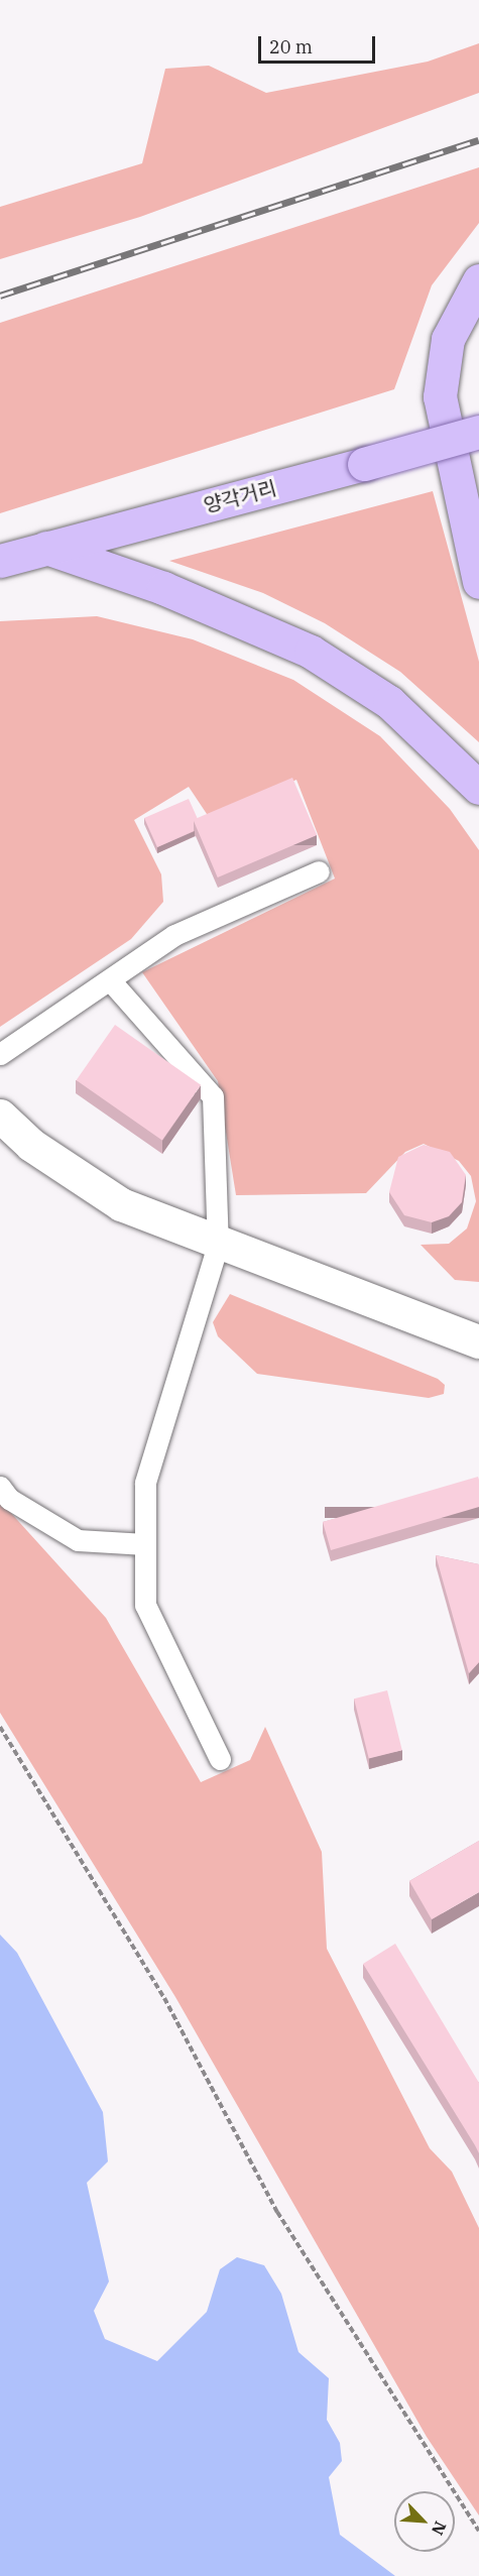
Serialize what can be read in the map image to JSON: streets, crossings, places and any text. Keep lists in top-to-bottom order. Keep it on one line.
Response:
{"streets":{"main road":["양각거리"]},"scale_bar":"20 m","north":"bottom right"}
